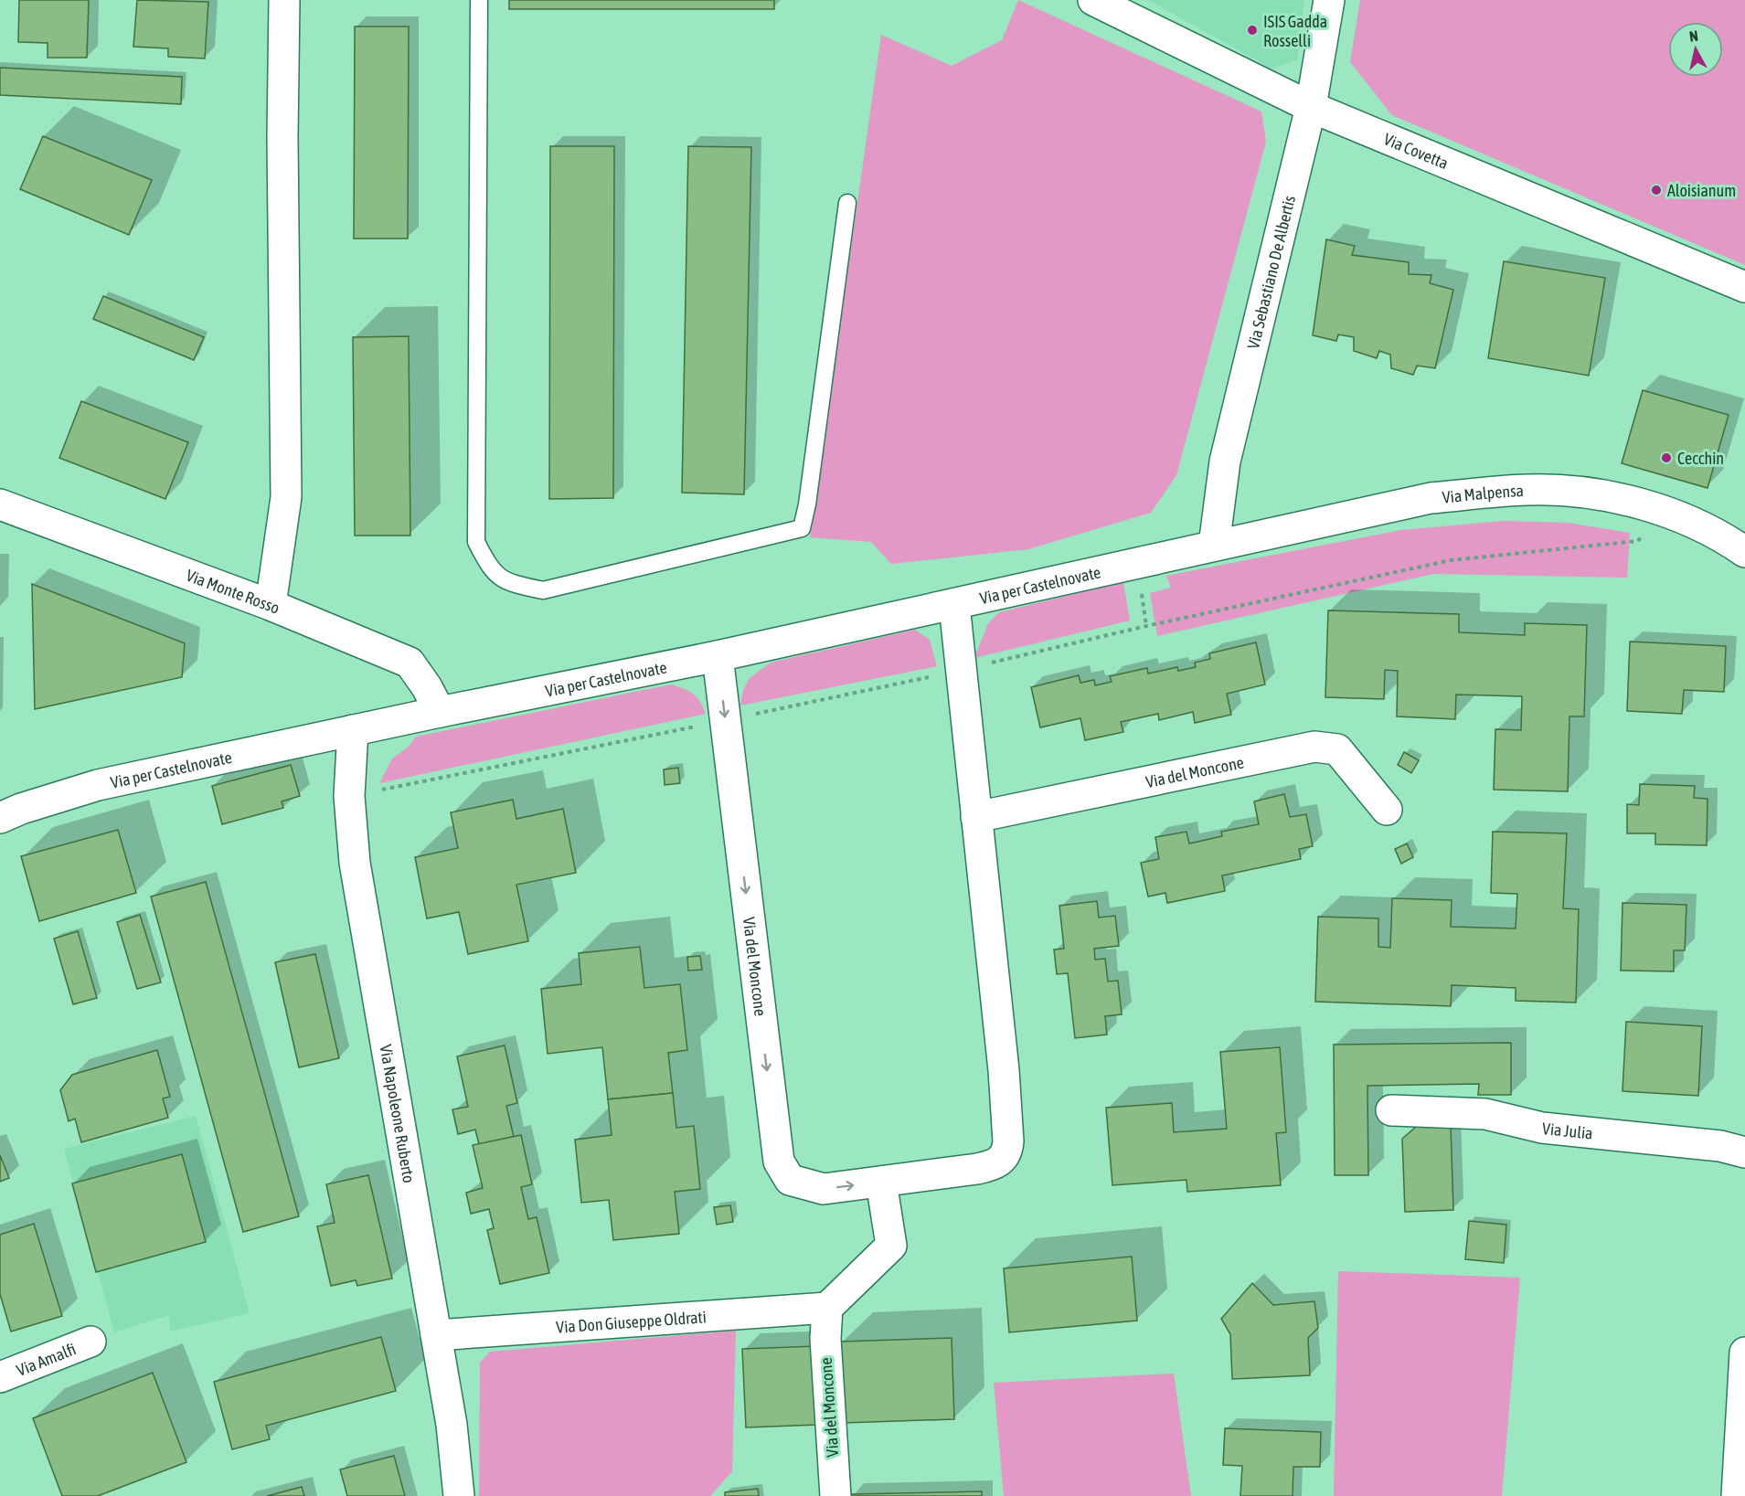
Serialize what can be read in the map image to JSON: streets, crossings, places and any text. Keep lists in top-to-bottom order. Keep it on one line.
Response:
{"streets":{"street":["Via Covetta","Via Sebastiano De Albertis","Via Malpensa","Via per Castelnovate","Via Monte Rosso","Via del Moncone","Via Napoleone Ruberto","Via Julia","Via Don Giuseppe Oldrati","Via Amalfi"]},"crossings":[["Via Covetta","Via Sebastiano De Albertis"],["Via Sebastiano De Albertis","Via Malpensa"],["Via Sebastiano De Albertis","Via per Castelnovate"],["Via Malpensa","Via per Castelnovate"],["Via per Castelnovate","Via Monte Rosso"],["Via per Castelnovate","Via del Moncone"],["Via per Castelnovate","Via Napoleone Ruberto"],["Via del Moncone","Via Don Giuseppe Oldrati"],["Via Napoleone Ruberto","Via Don Giuseppe Oldrati"]],"places":["ISIS Gadda Rosselli","Aloisianum","Cecchin"],"north":"top"}
